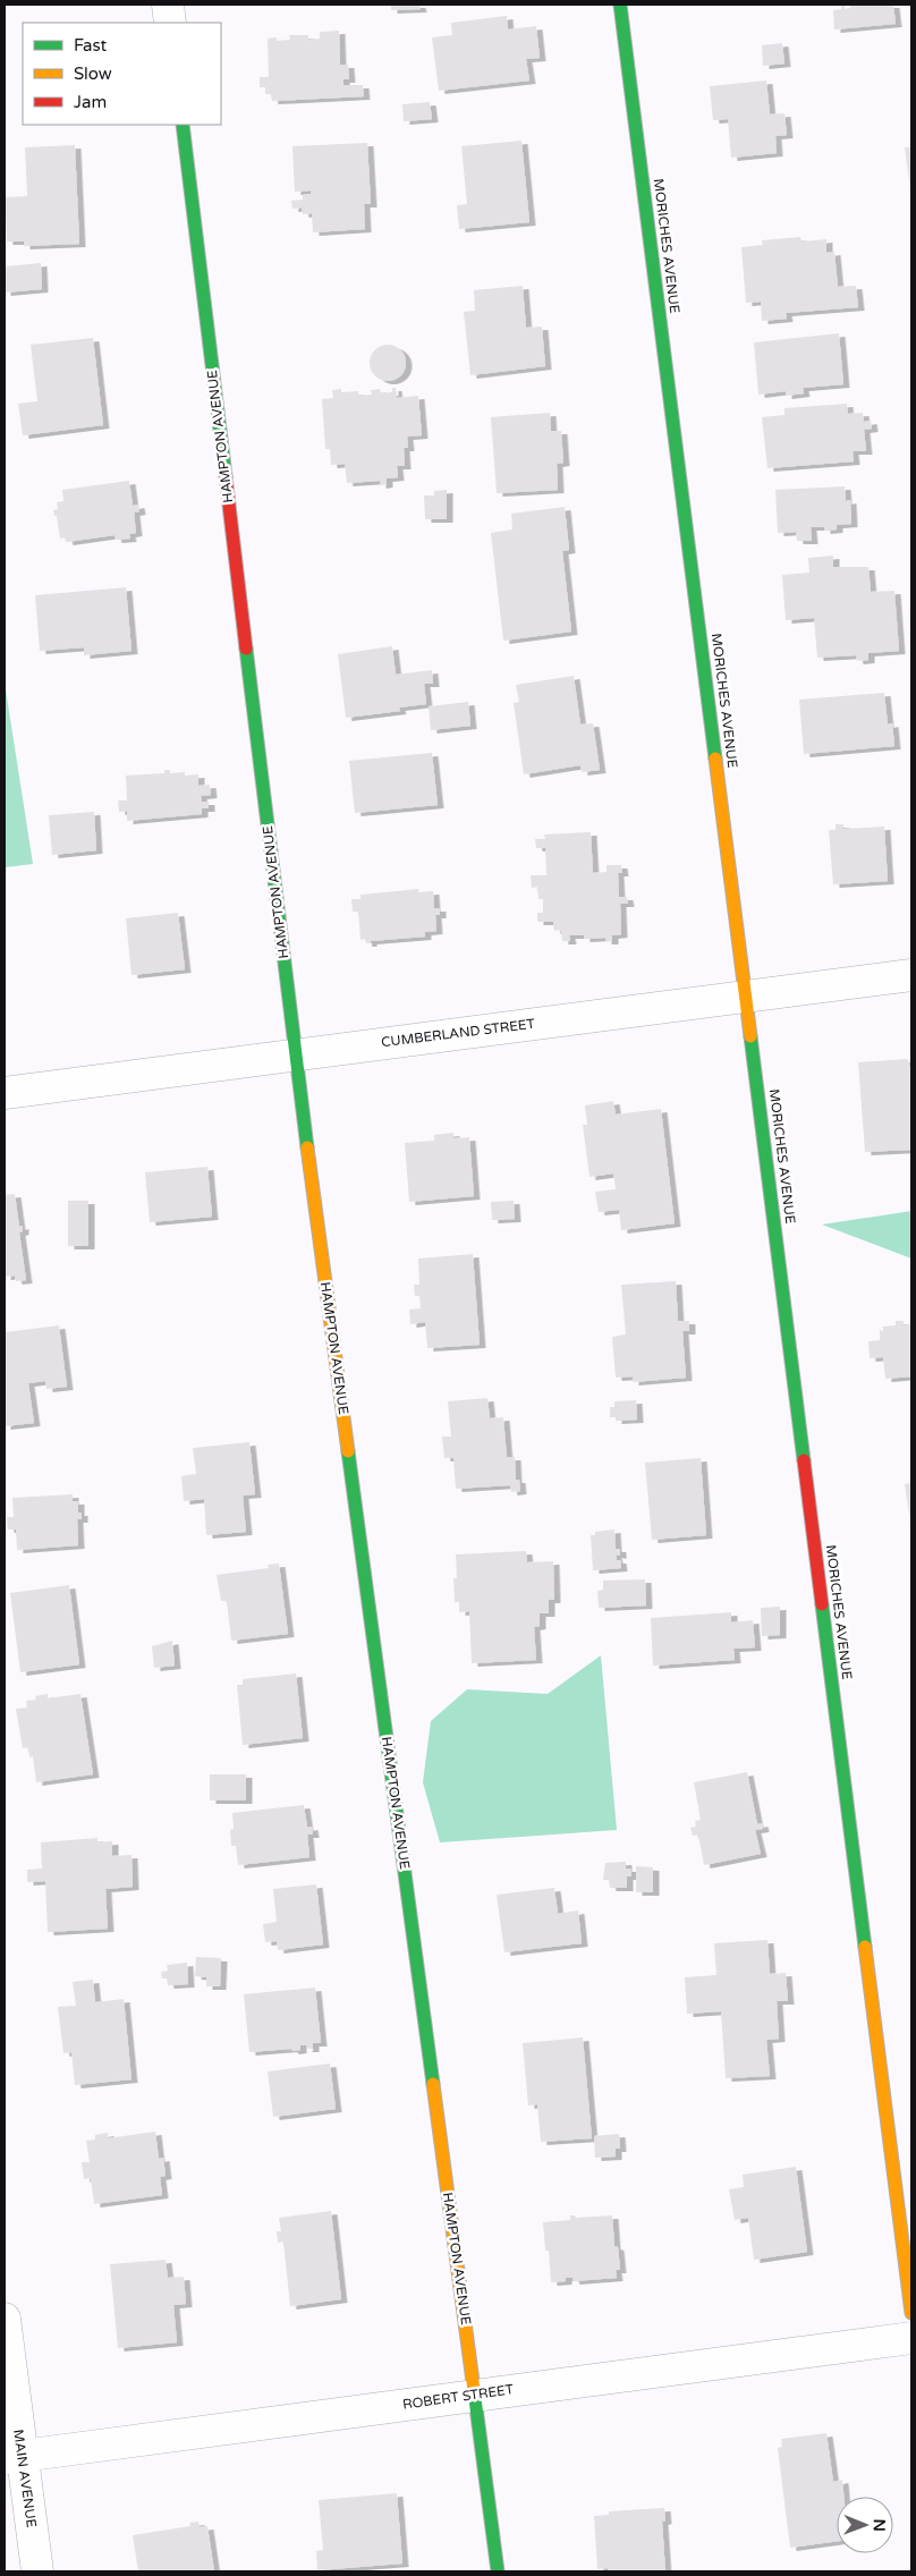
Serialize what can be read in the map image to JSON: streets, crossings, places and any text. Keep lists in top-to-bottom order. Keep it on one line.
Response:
{"streets":{"street":["MORICHES AVENUE","HAMPTON AVENUE","CUMBERLAND STREET","ROBERT STREET","MAIN AVENUE"]},"crossings":[["MORICHES AVENUE","CUMBERLAND STREET"],["HAMPTON AVENUE","CUMBERLAND STREET"],["HAMPTON AVENUE","ROBERT STREET"],["ROBERT STREET","MAIN AVENUE"]],"legend":["Fast","Slow","Jam"],"north":"right"}
